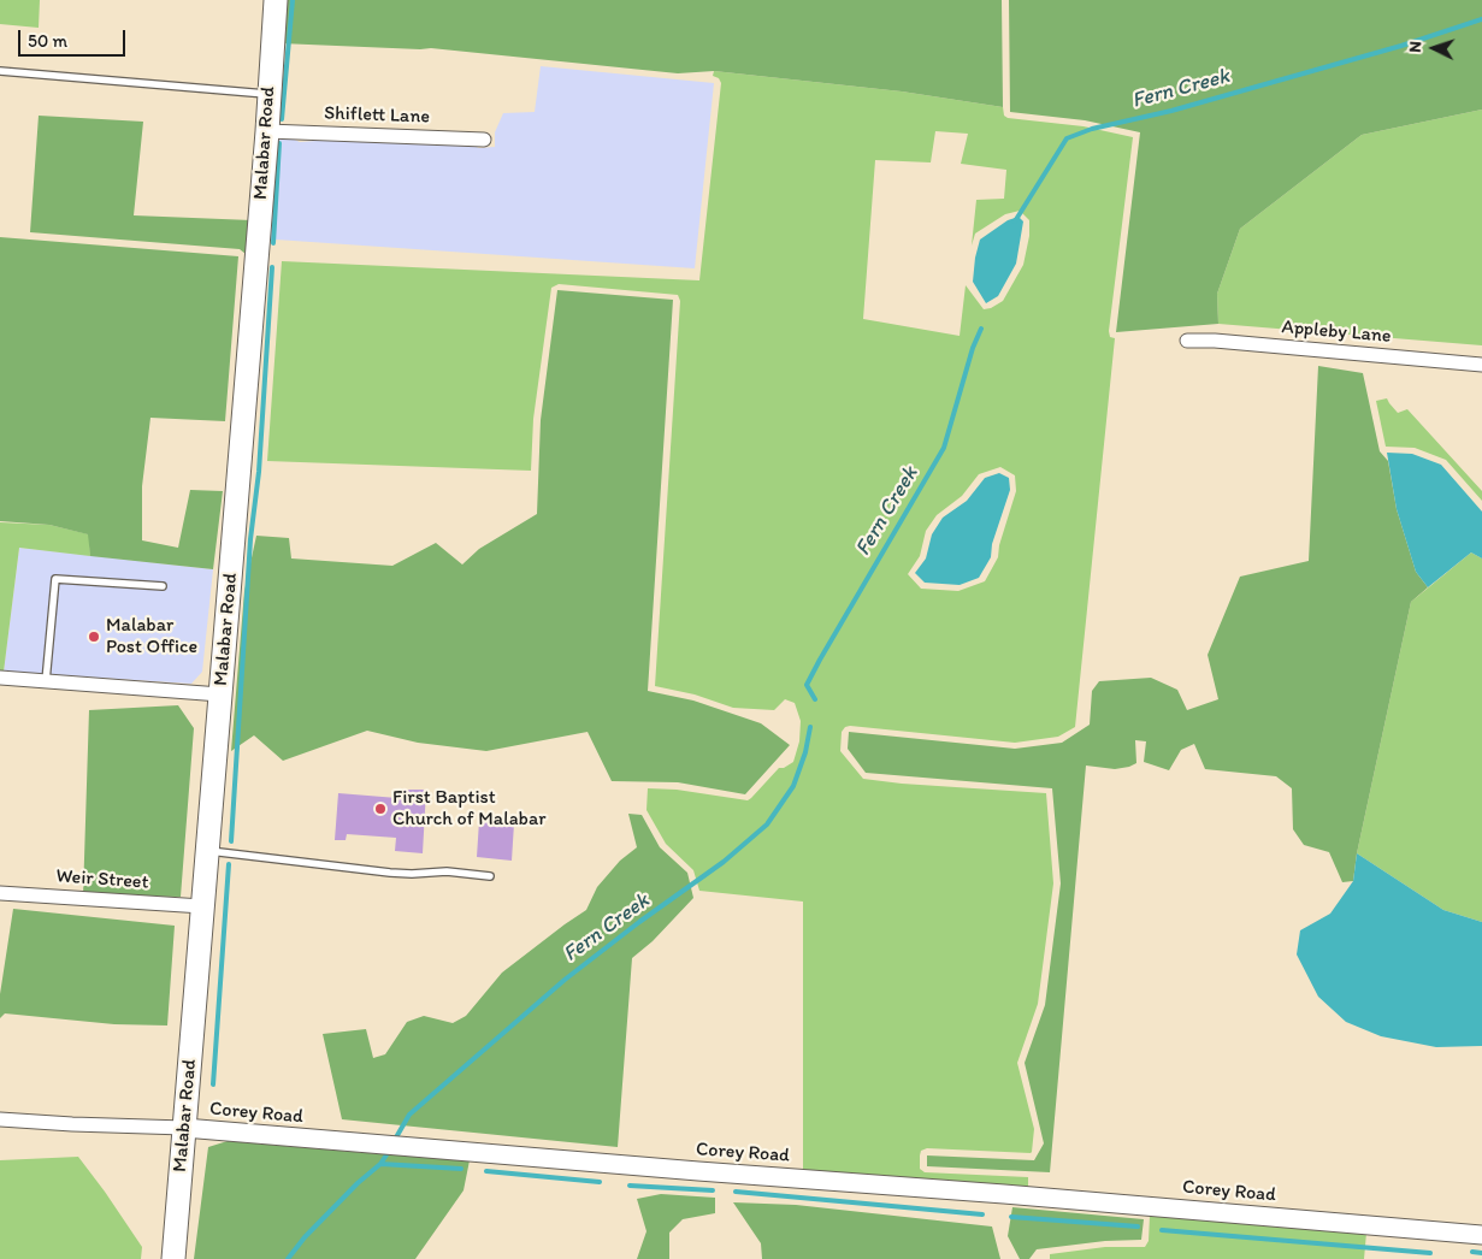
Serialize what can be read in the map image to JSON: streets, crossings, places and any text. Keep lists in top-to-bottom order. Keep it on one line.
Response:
{"streets":{"main road":["Malabar Road"],"street":["Shiflett Lane","Appleby Lane","Weir Street","Corey Road"]},"crossings":[["Shiflett Lane","Malabar Road"],["Malabar Road","Weir Street"],["Malabar Road","Corey Road"]],"water":["Fern Creek"],"places":["Malabar Post Office","First Baptist Church of Malabar"],"scale_bar":"50 m","north":"left"}
